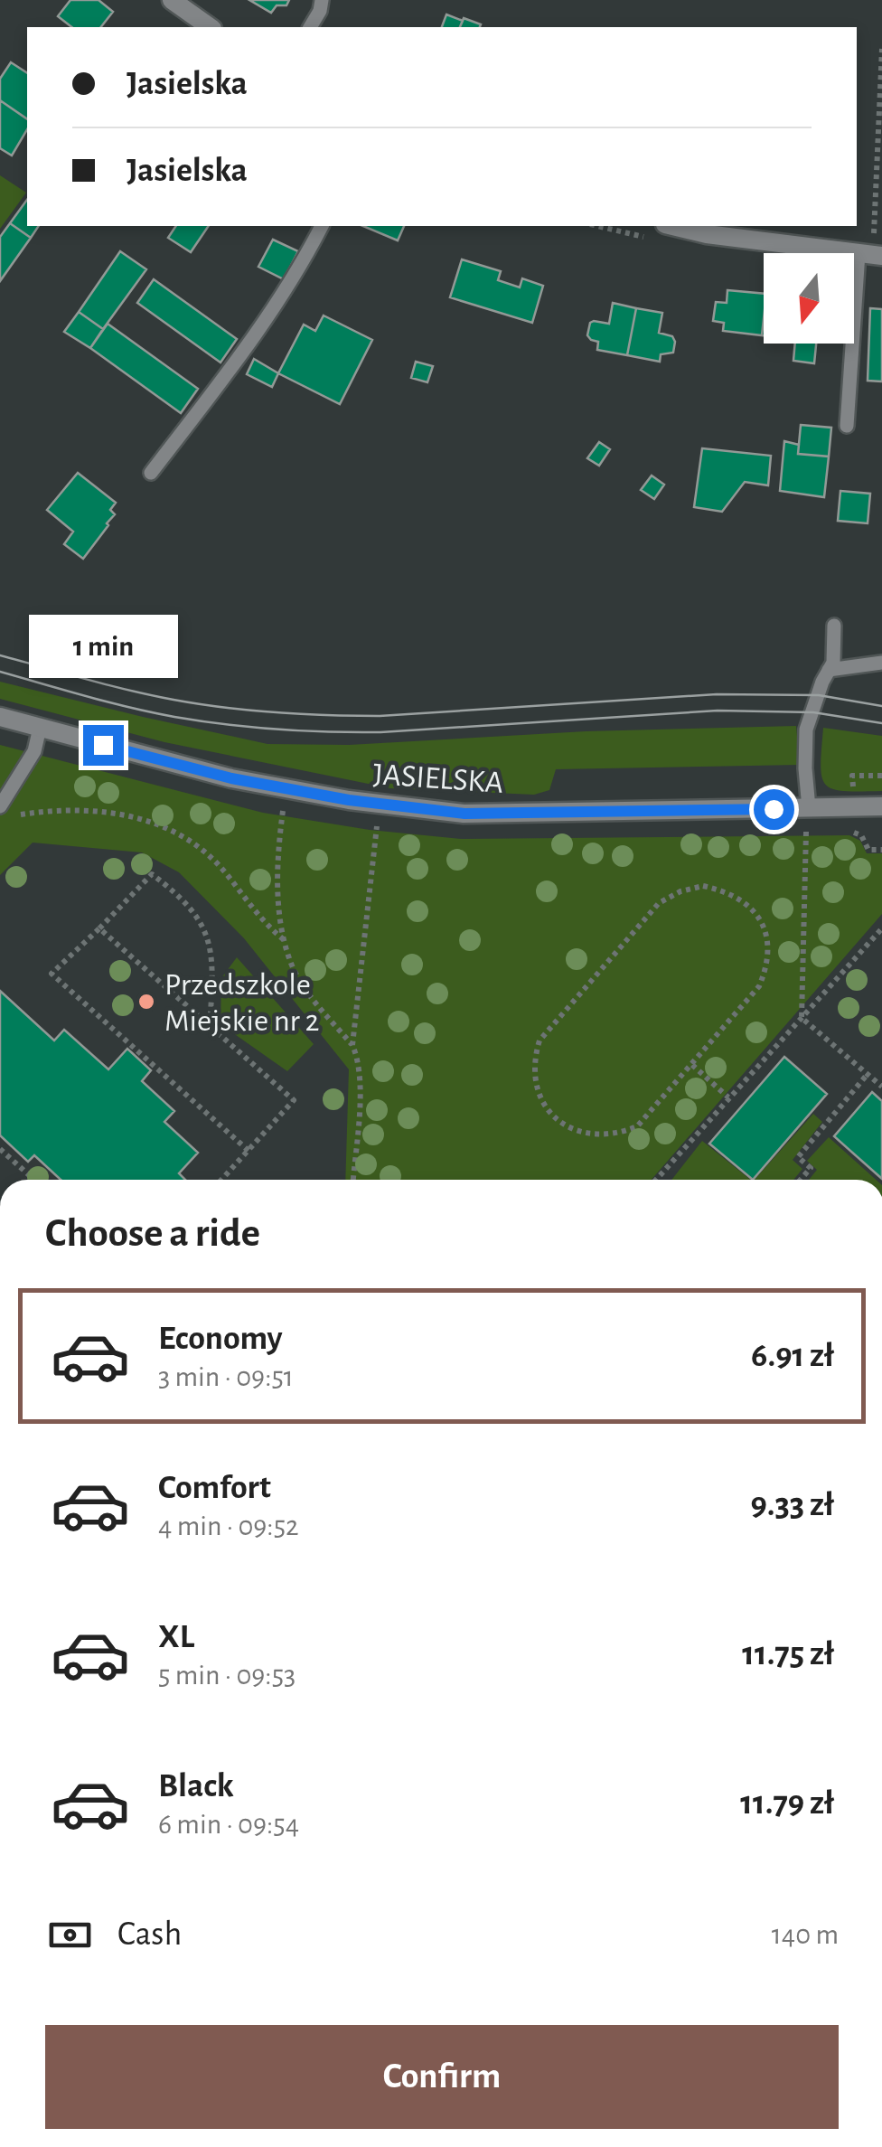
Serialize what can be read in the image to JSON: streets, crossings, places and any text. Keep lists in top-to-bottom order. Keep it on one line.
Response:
{"streets":{"street":["JASIELSKA"]},"places":["Przedszkole Miejskie nr 2"],"north":"bottom","page":{"banner":["Jasielska","Jasielska"],"bubble":"1 min","heading":"Choose a ride","list":[{"name":"Economy","note":"3 min · 09:51","value":"6.91 zł"},{"name":"Comfort","note":"4 min · 09:52","value":"9.33 zł"},{"name":"XL","note":"5 min · 09:53","value":"11.75 zł"},{"name":"Black","note":"6 min · 09:54","value":"11.79 zł"}],"pay":["Cash","140 m"],"buttons":"Confirm"}}
